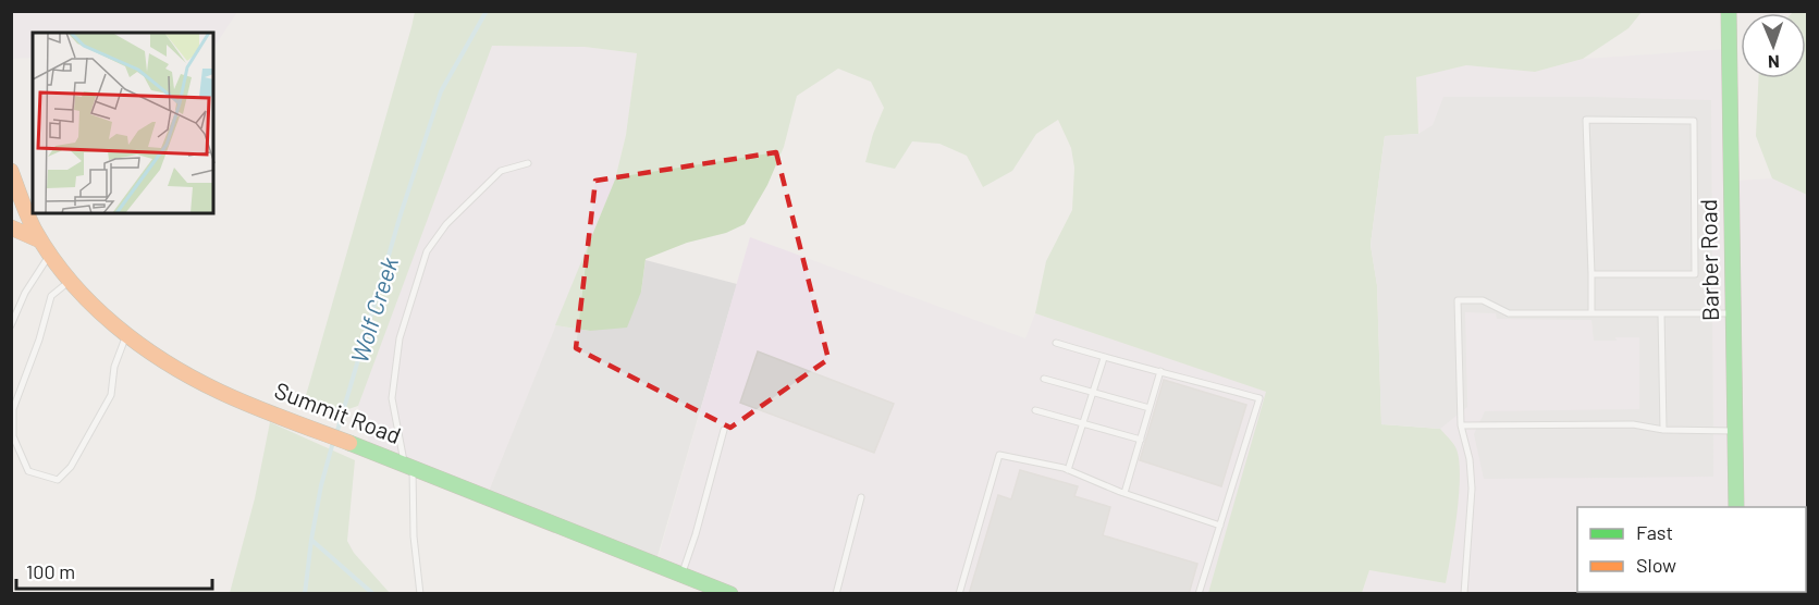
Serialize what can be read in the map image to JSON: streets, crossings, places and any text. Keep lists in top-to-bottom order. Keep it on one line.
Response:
{"streets":{"street":["Barber Road","Summit Road"]},"water":["Wolf Creek"],"legend":["Fast","Slow"],"scale_bar":"100 m","north":"bottom"}
